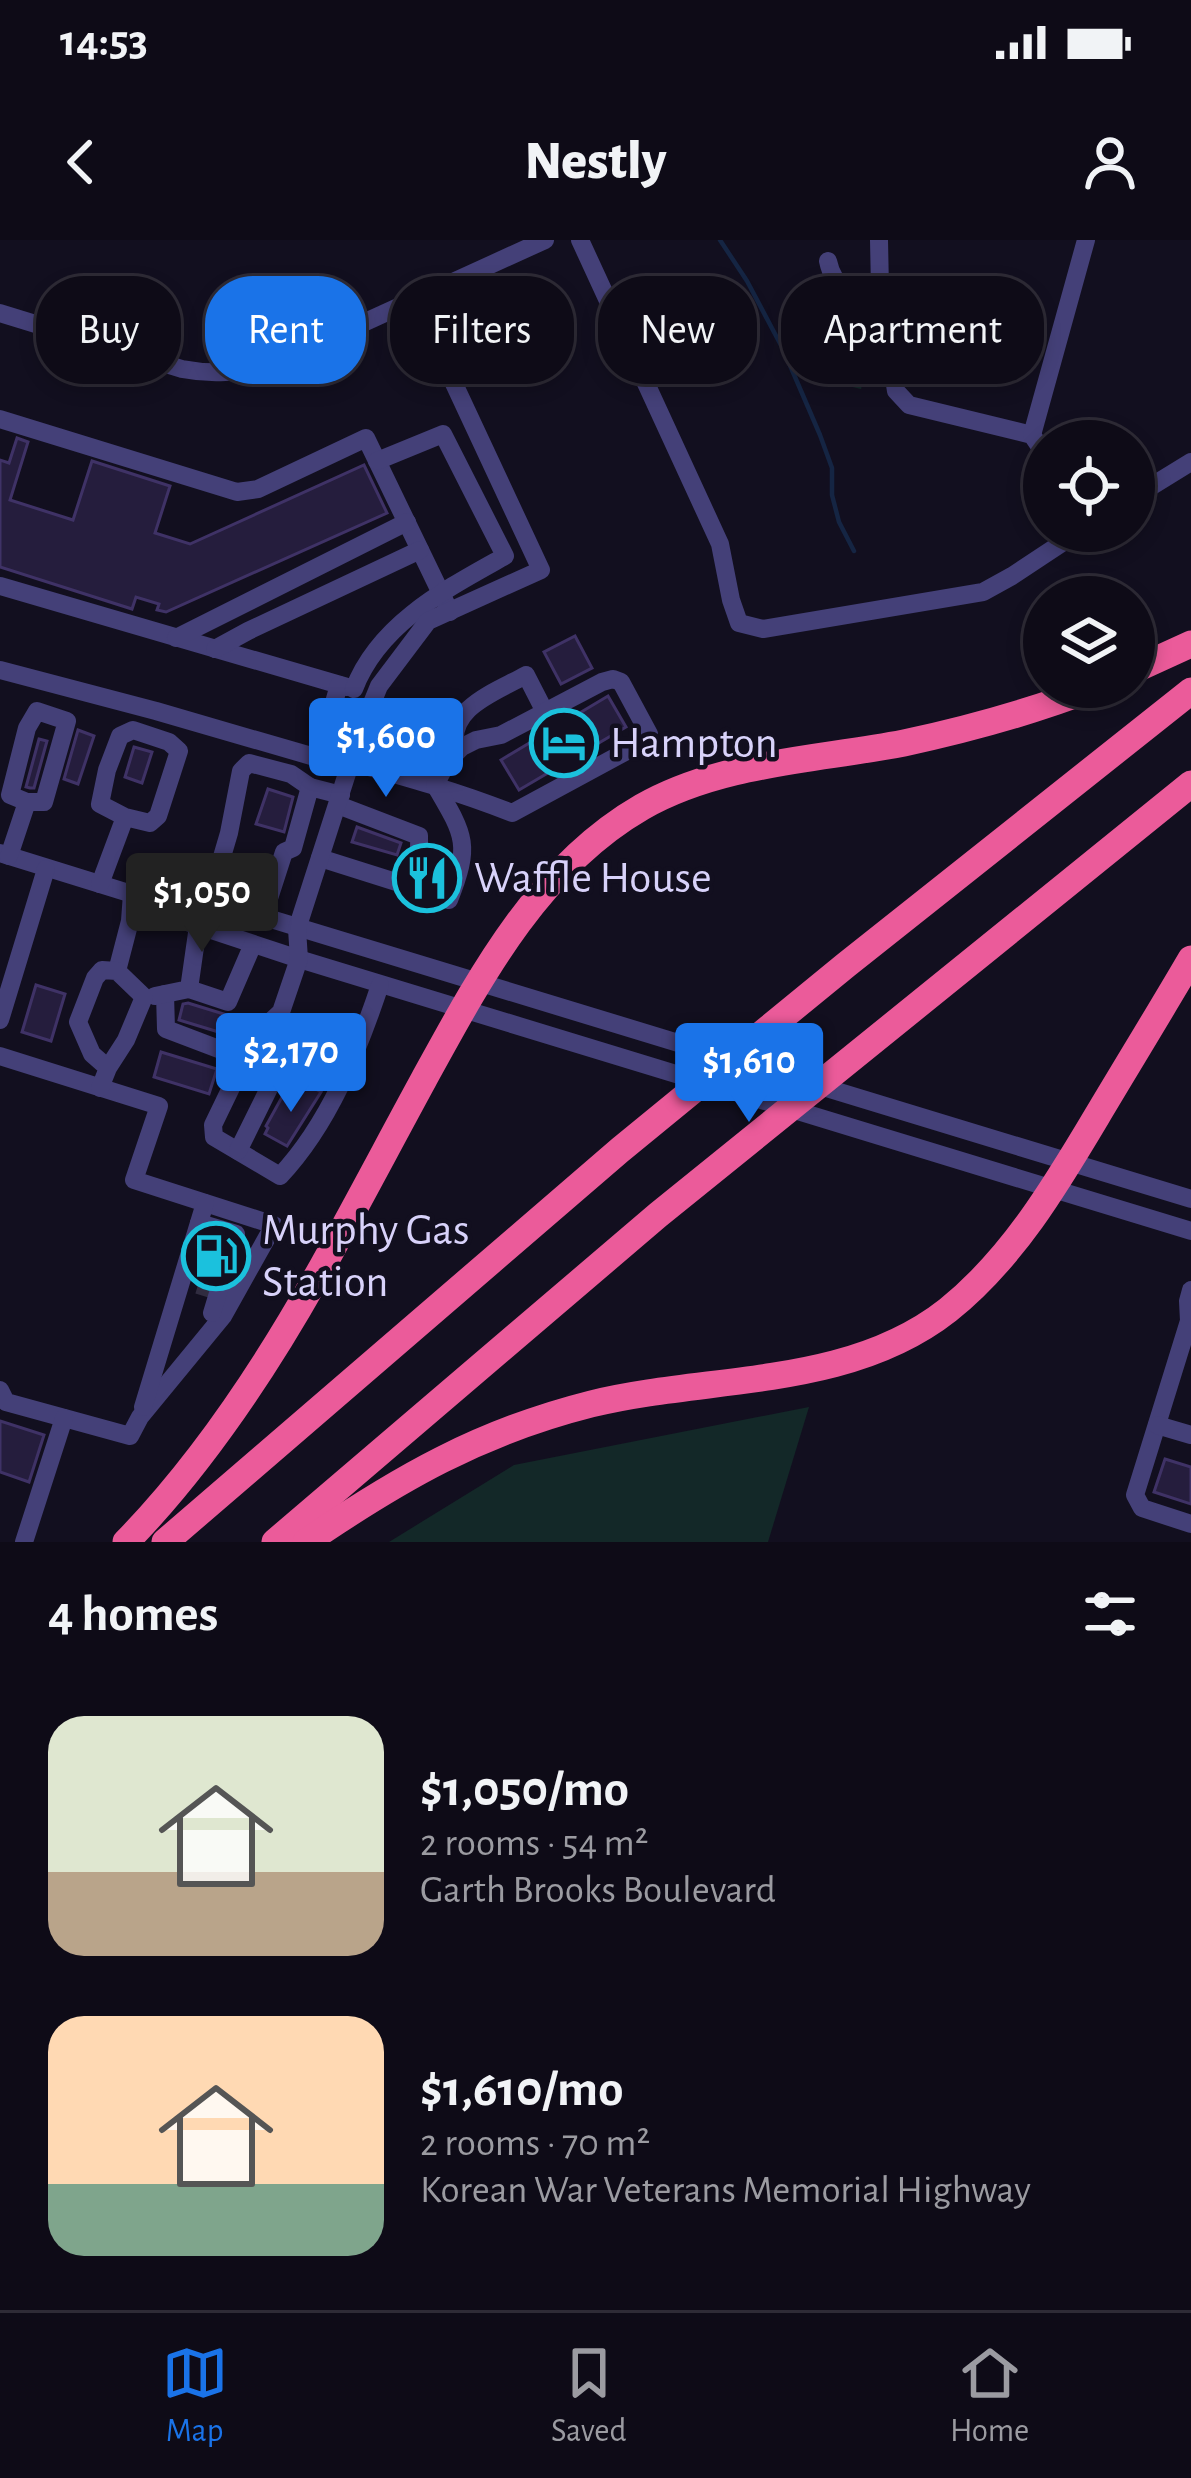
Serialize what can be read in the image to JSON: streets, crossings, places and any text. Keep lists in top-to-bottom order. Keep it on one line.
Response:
{"places":{"hotel":["Hampton"],"restaurant":["Waffle House"],"fuel station":["Murphy Gas Station"]},"page":{"status":"14:53","header":"Nestly","chip":["Buy","Rent","Filters","New","Apartment"],"price":["$1,600","$1,050","$2,170","$1,610"],"heading":"4 homes","list":[{"name":"$1,050/mo","note":"2 rooms · 54 m² · Garth Brooks Boulevard"},{"name":"$1,610/mo","note":"2 rooms · 70 m² · Korean War Veterans Memorial Highway"}],"tabs":["Map","Saved","Home"]}}
